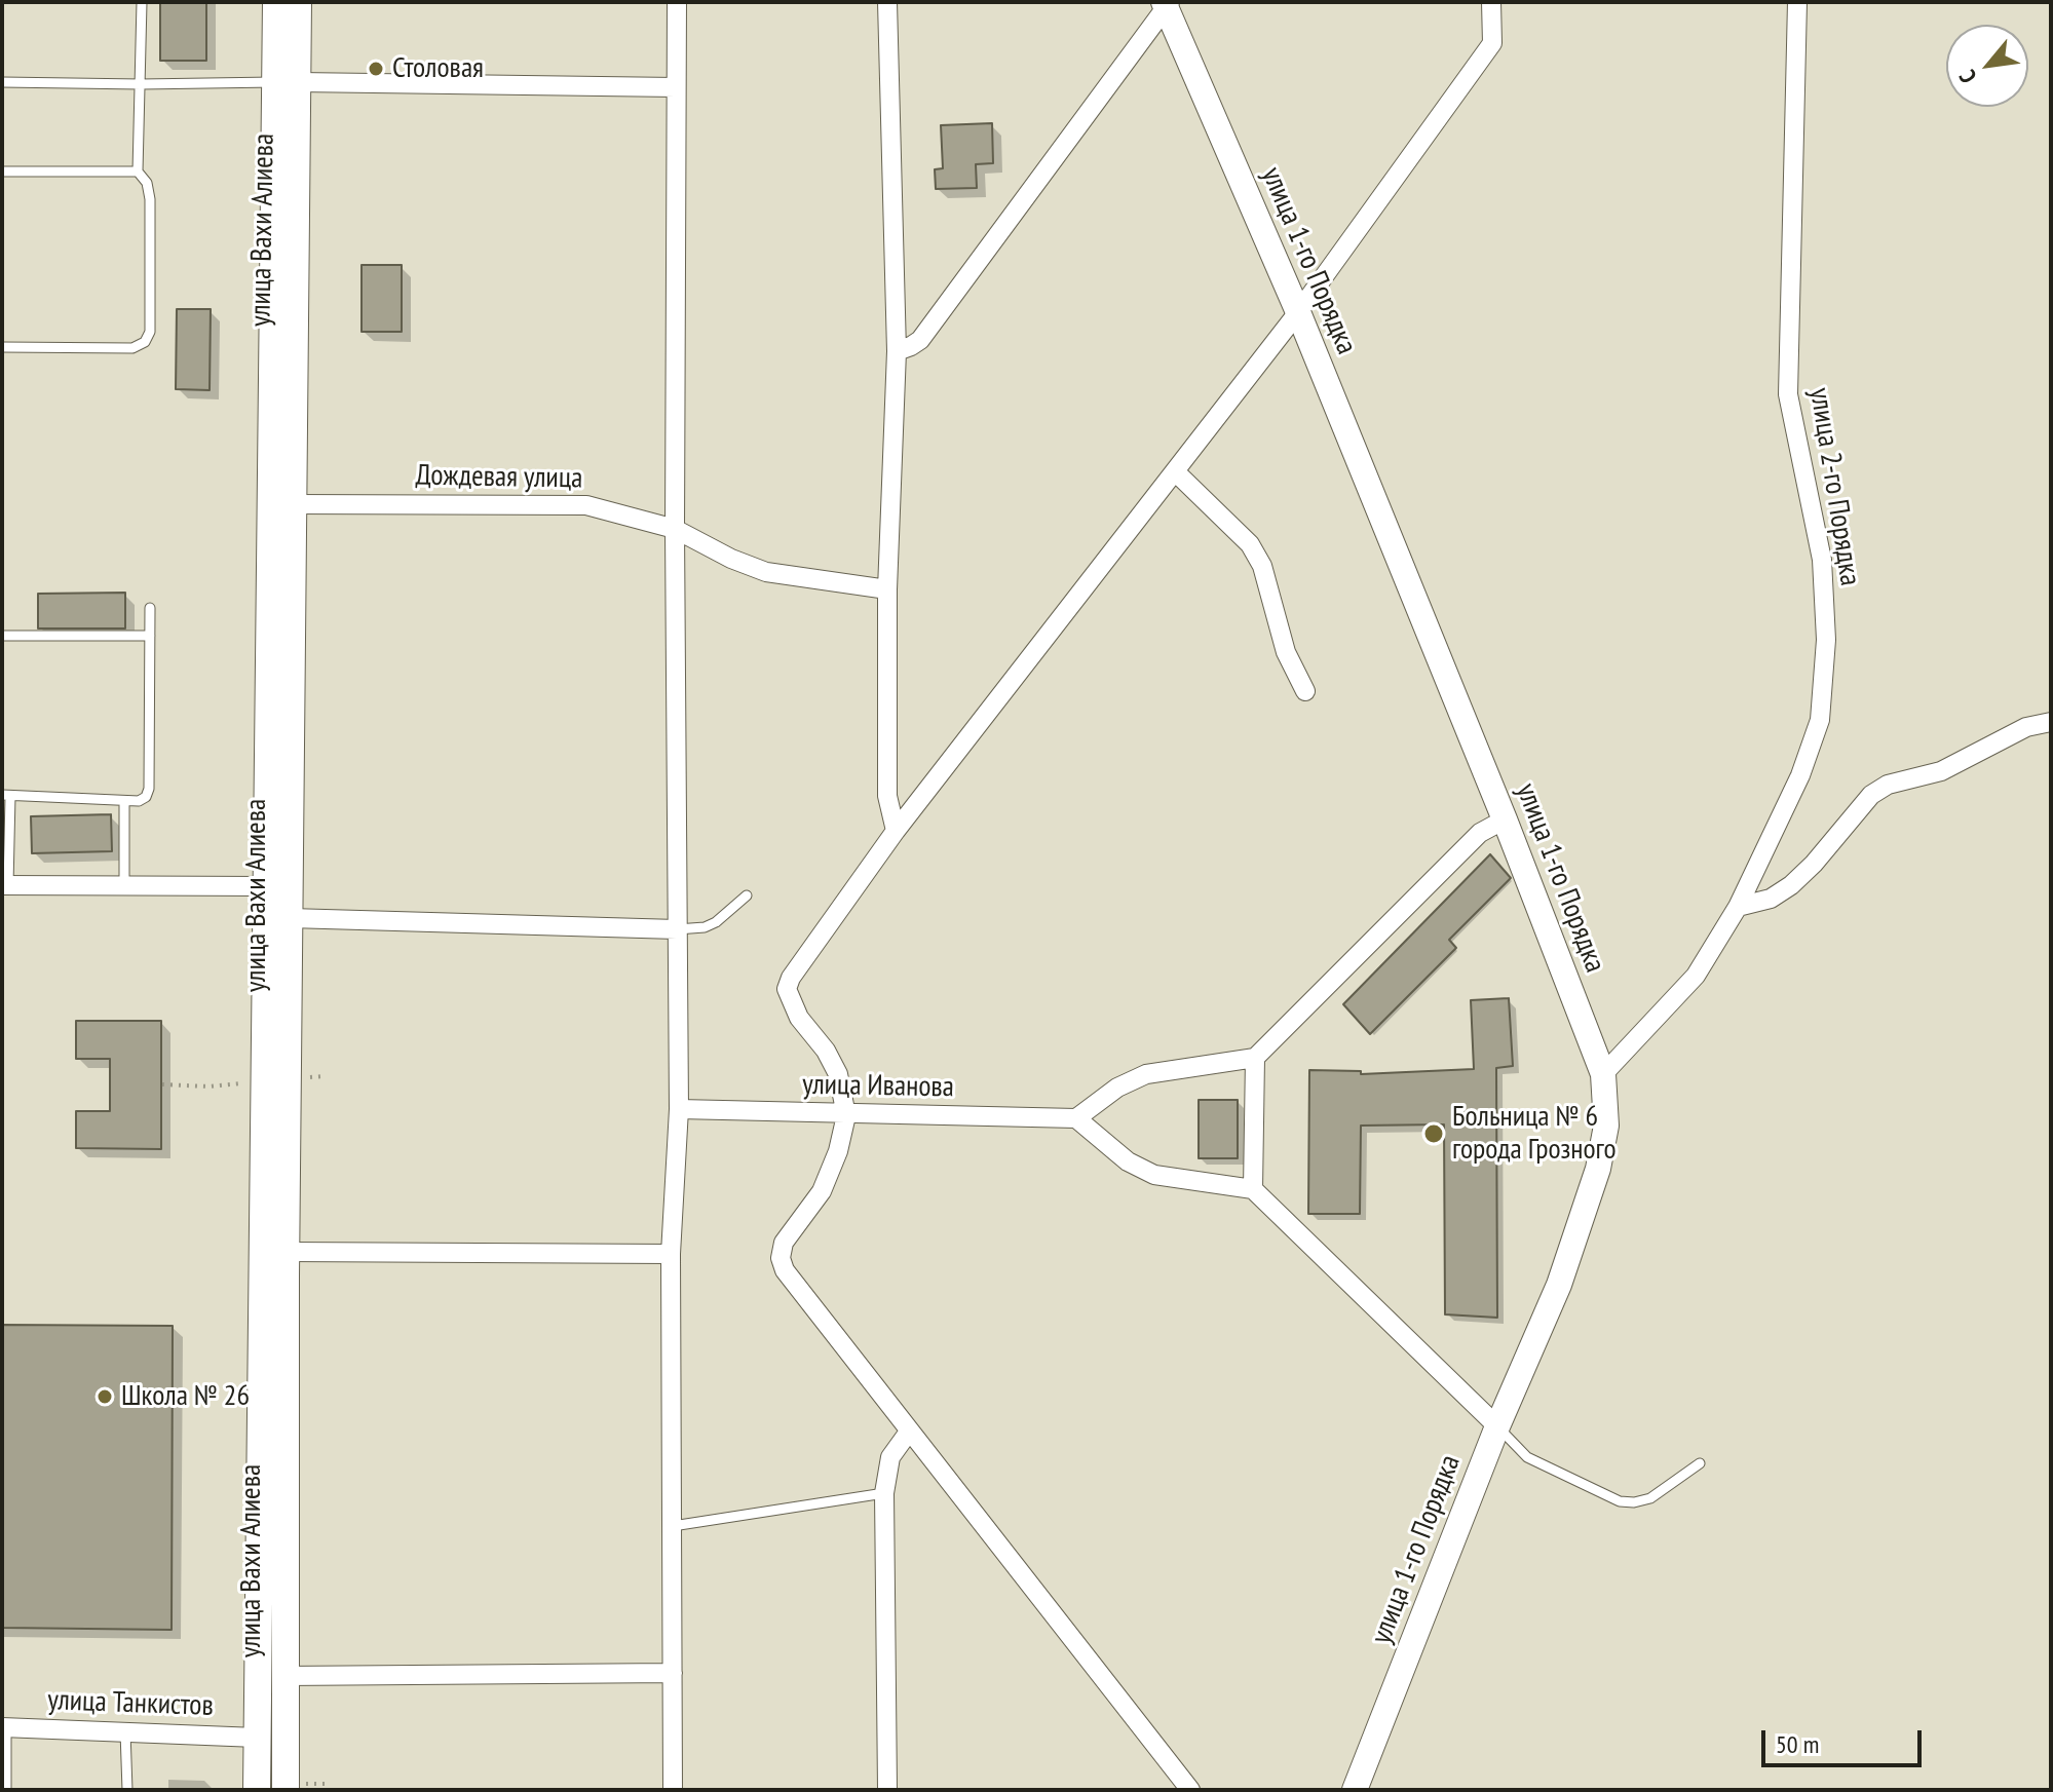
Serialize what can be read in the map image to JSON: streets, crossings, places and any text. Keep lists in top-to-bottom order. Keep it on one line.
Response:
{"streets":{"main road":["улица Вахи Алиева"],"street":["улица 1-го Порядка","Дождевая улица","улица 2-го Порядка","улица Иванова","улица Танкистов"]},"crossings":[["улица Вахи Алиева","Дождевая улица"],["улица Вахи Алиева","улица Танкистов"],["улица 1-го Порядка","улица 2-го Порядка"]],"places":["Столовая","Больница № 6 города Грозного","Школа № 26"],"scale_bar":"50 m","north":"bottom left"}
